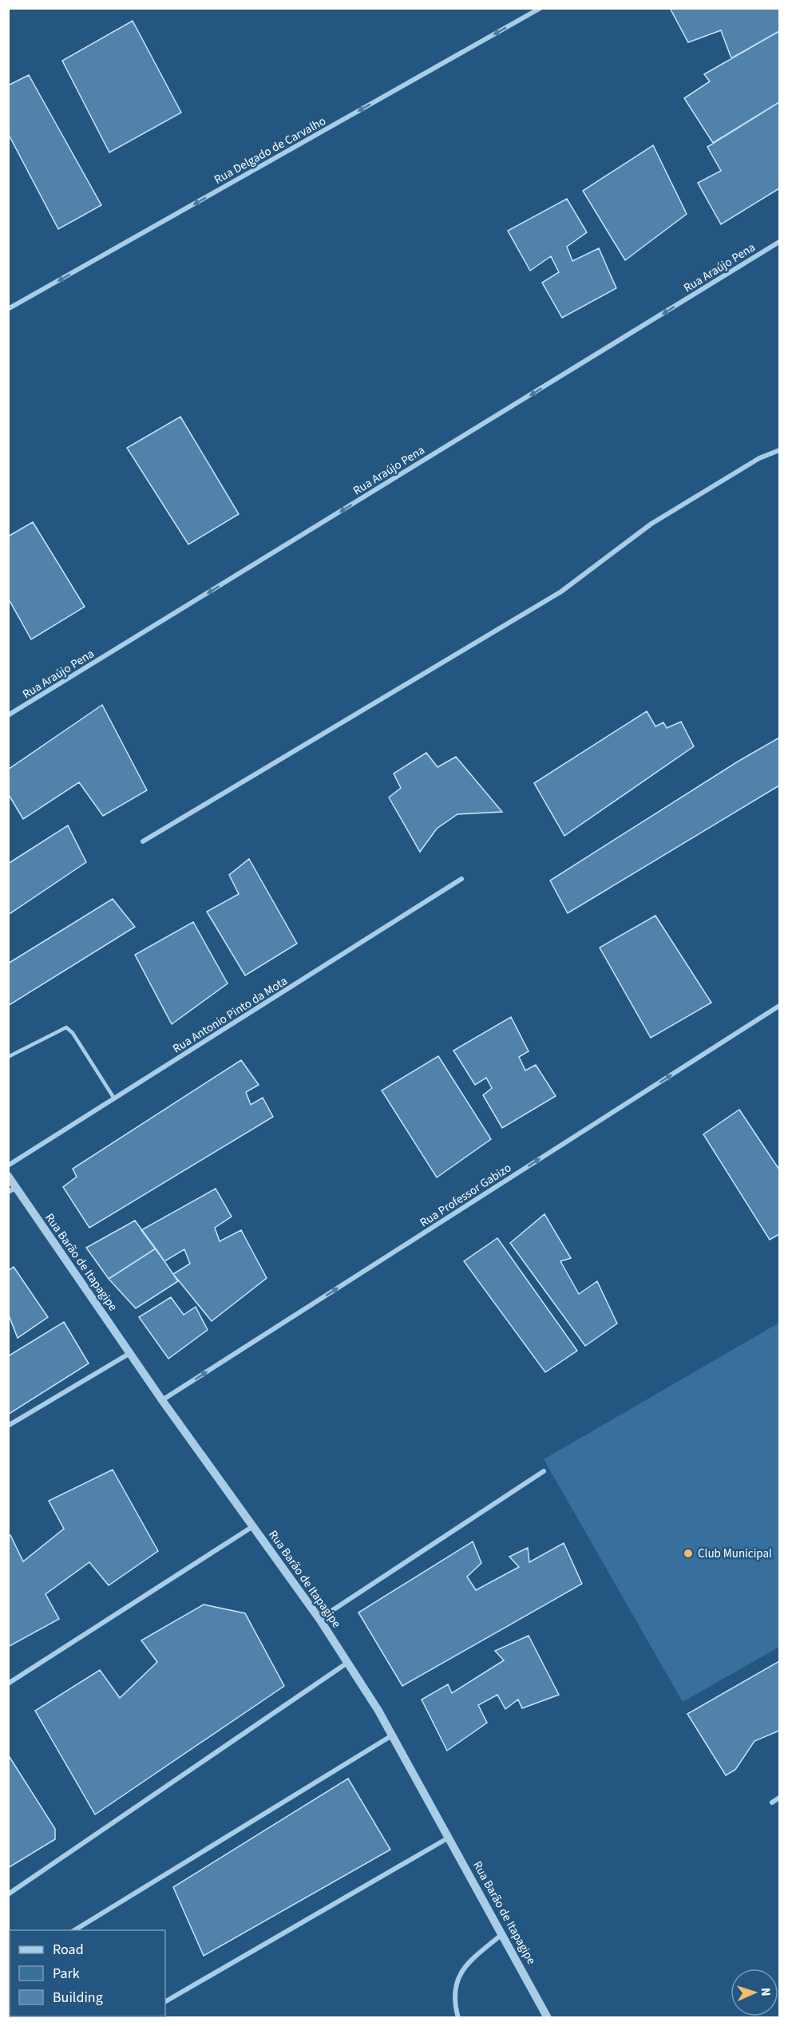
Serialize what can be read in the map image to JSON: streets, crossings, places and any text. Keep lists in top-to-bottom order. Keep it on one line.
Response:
{"streets":{"street":["Rua Delgado de Carvalho","Rua Araújo Pena","Rua Antonio Pinto da Mota","Rua Professor Gabizo","Rua Barão de Itapagipe"]},"crossings":[["Rua Professor Gabizo","Rua Barão de Itapagipe"]],"one_way":["Rua Delgado de Carvalho","Rua Araújo Pena","Rua Professor Gabizo"],"places":["Club Municipal"],"legend":["Road","Park","Building"],"north":"right"}
